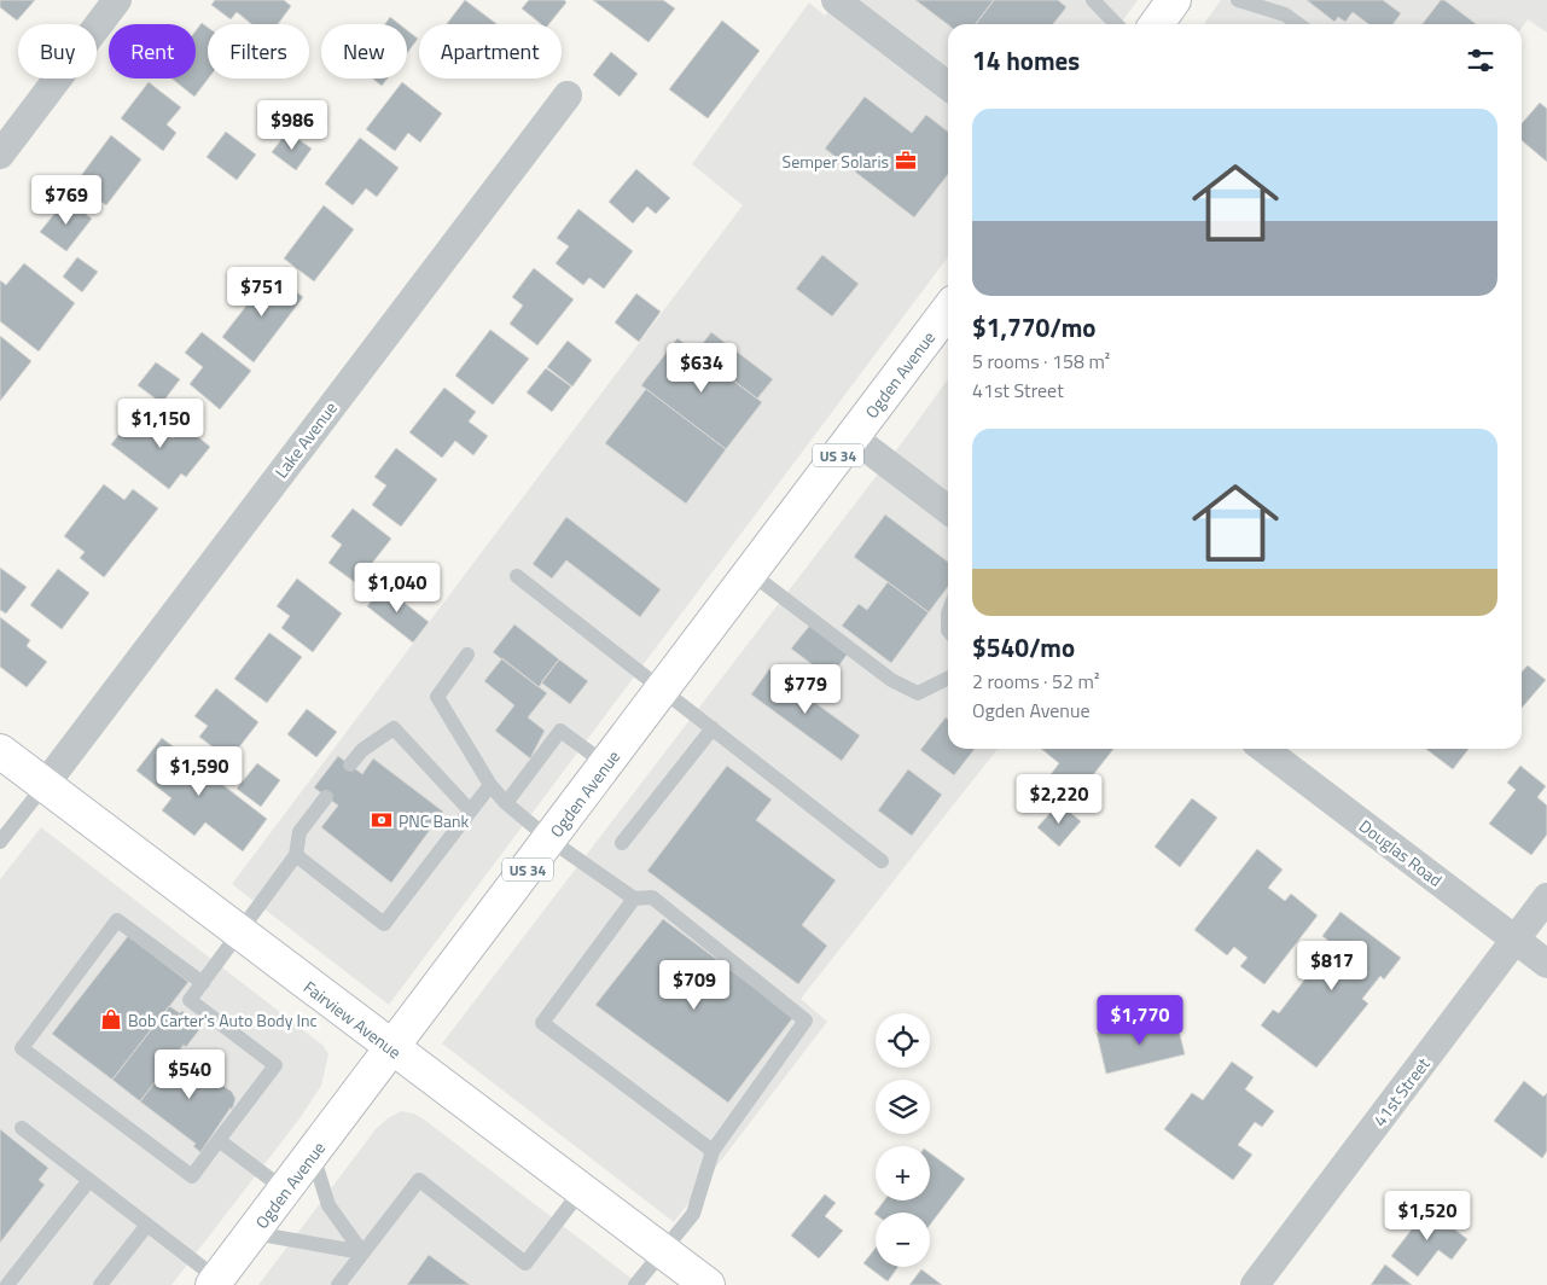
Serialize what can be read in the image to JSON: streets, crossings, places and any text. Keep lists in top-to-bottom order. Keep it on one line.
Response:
{"streets":{"main road":["Ogden Avenue","US 34","Fairview Avenue"],"street":["Lake Avenue","Douglas Road","41st Street"]},"crossings":[["Ogden Avenue","Fairview Avenue"],["Lake Avenue","Fairview Avenue"],["Douglas Road","41st Street"]],"places":{"office":["Semper Solaris"],"bank":["PNC Bank"],"shop":["Bob Carter's Auto Body Inc"]},"page":{"chip":["Buy","Rent","Filters","New","Apartment"],"heading":"14 homes","list":[{"name":"$1,770/mo","note":"5 rooms · 158 m² · 41st Street"},{"name":"$540/mo","note":"2 rooms · 52 m² · Ogden Avenue"}],"price":["$986","$769","$751","$634","$1,150","$1,040","$779","$1,590","$2,220","$817","$709","$1,770","$540","$1,520"],"map_buttons":["+","−"]}}
